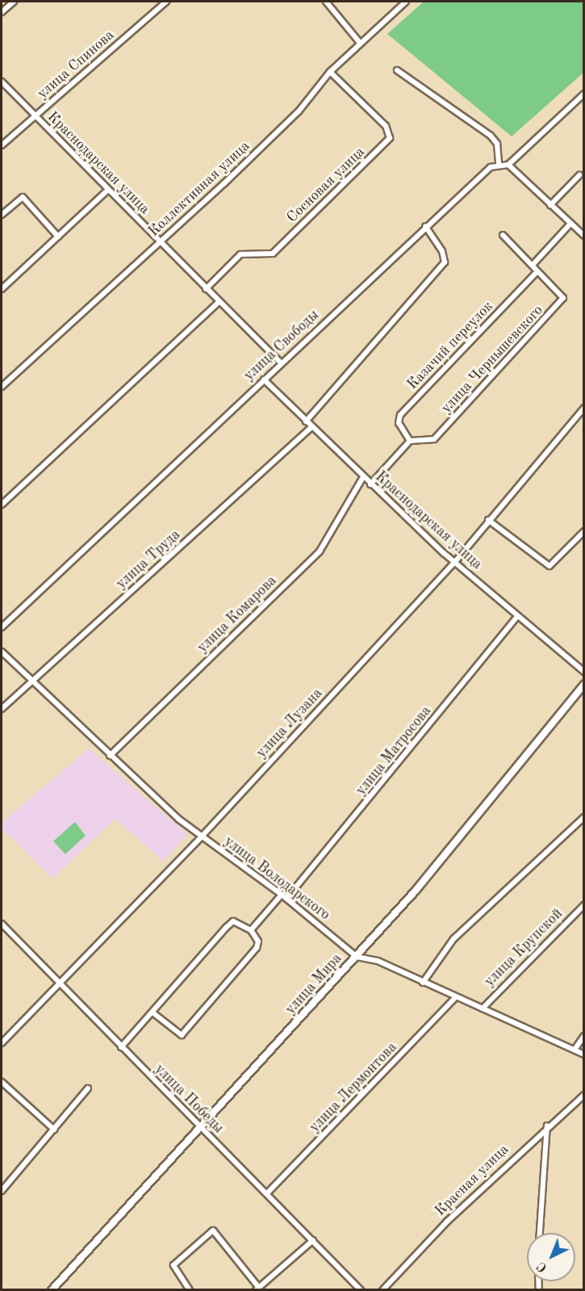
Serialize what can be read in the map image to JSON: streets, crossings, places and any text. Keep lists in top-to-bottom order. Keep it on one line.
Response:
{"streets":{"main road":["улица Мира"],"street":["улица Спинова","Краснодарская улица","Сосновая улица","Коллективная улица","улица Свободы","Казачий переулок","улица Чернышевского","улица Труда","улица Комарова","улица Лузана","улица Матросова","улица Володарского","улица Крупской","улица Лермонтова","улица Победы","Красная улица"]},"crossings":[["улица Спинова","Краснодарская улица"],["Краснодарская улица","Сосновая улица"],["Краснодарская улица","Коллективная улица"],["Краснодарская улица","улица Свободы"],["Краснодарская улица","улица Труда"],["Краснодарская улица","улица Комарова"],["Краснодарская улица","улица Лузана"],["Краснодарская улица","улица Матросова"],["Сосновая улица","Коллективная улица"],["Казачий переулок","улица Чернышевского"],["улица Труда","улица Володарского"],["улица Комарова","улица Володарского"],["улица Лузана","улица Володарского"],["улица Лузана","улица Победы"],["улица Матросова","улица Володарского"],["улица Володарского","улица Крупской"],["улица Володарского","улица Мира"],["улица Володарского","улица Лермонтова"],["улица Мира","улица Победы"],["улица Лермонтова","улица Победы"]],"north":"bottom left"}
